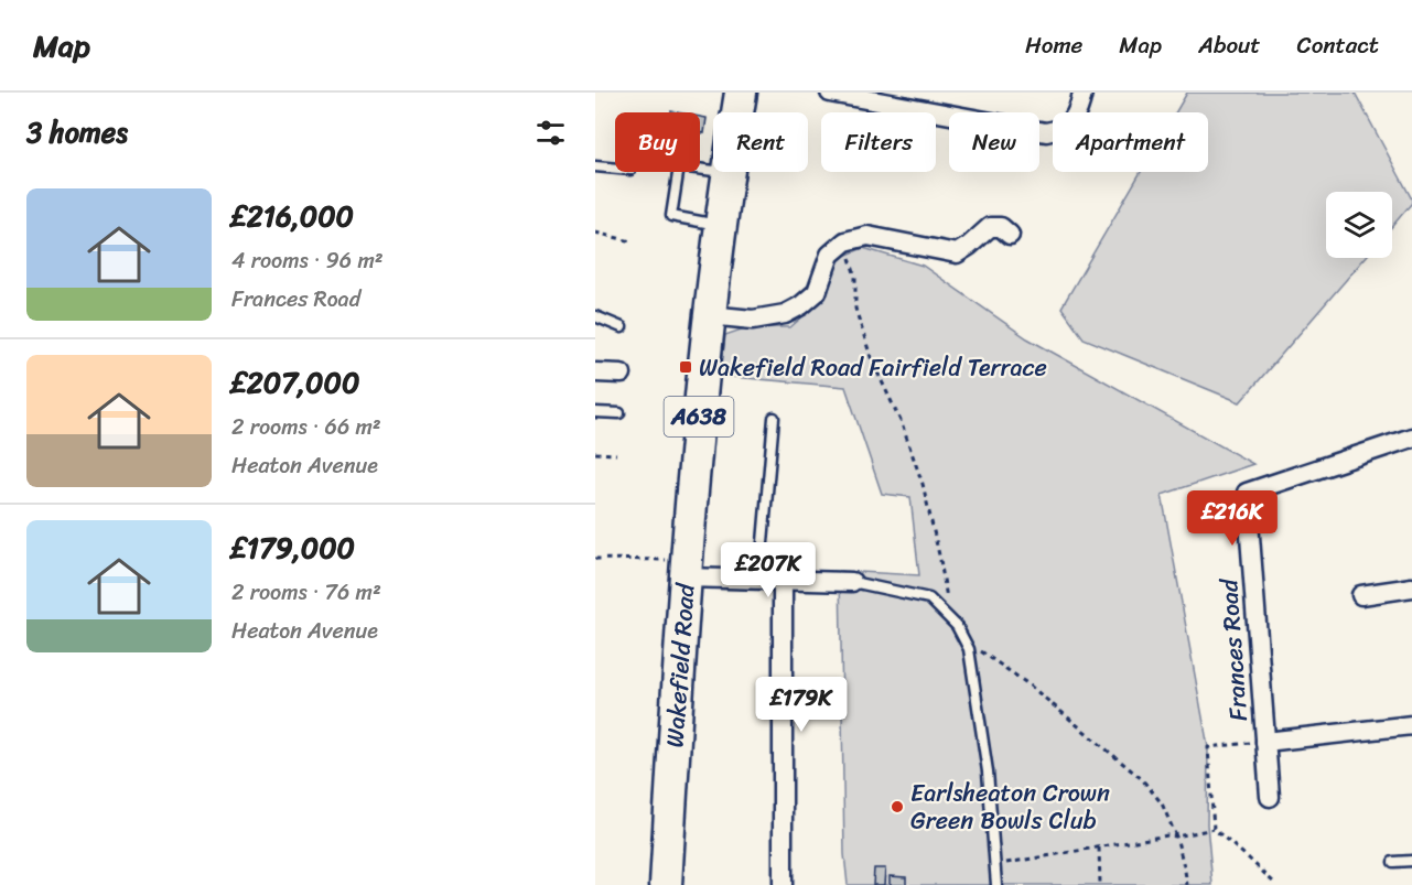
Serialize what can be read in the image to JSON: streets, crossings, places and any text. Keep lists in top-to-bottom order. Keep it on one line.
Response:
{"streets":{"highway":["A638","Wakefield Road"],"street":["Frances Road"]},"places":{"transit":["Wakefield Road Fairfield Terrace"],"other":["Earlsheaton Crown Green Bowls Club"]},"page":{"header":"Map","nav":["Home","Map","About","Contact"],"heading":"3 homes","chip":["Buy","Rent","Filters","New","Apartment"],"list":[{"name":"£216,000","note":"4 rooms · 96 m² · Frances Road"},{"name":"£207,000","note":"2 rooms · 66 m² · Heaton Avenue"},{"name":"£179,000","note":"2 rooms · 76 m² · Heaton Avenue"}],"price":["£216K","£207K","£179K"]}}
